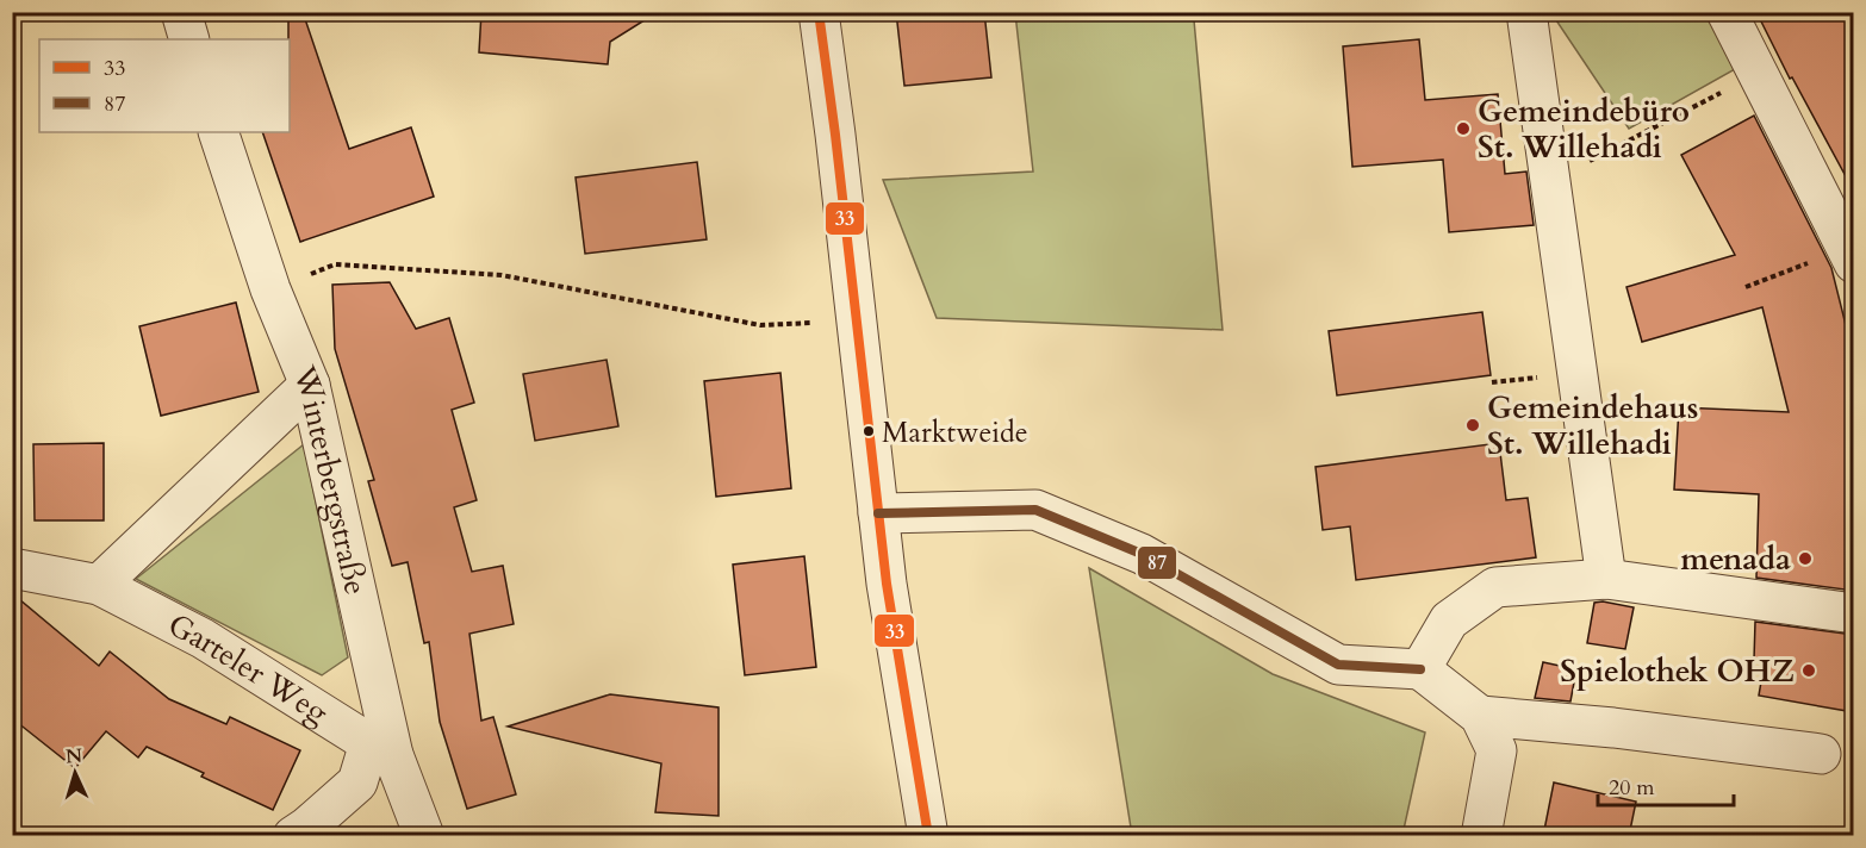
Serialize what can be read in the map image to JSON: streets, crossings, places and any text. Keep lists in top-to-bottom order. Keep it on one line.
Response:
{"streets":{"street":["Winterbergstraße","Garteler Weg"]},"crossings":[["Winterbergstraße","Garteler Weg"]],"places":["Gemeindebüro St. Willehadi","Gemeindehaus St. Willehadi","Marktweide","menada","Spielothek OHZ"],"lines":["transit line 33","transit line 87"],"legend":["33","87"],"scale_bar":"20 m","north":"top"}
